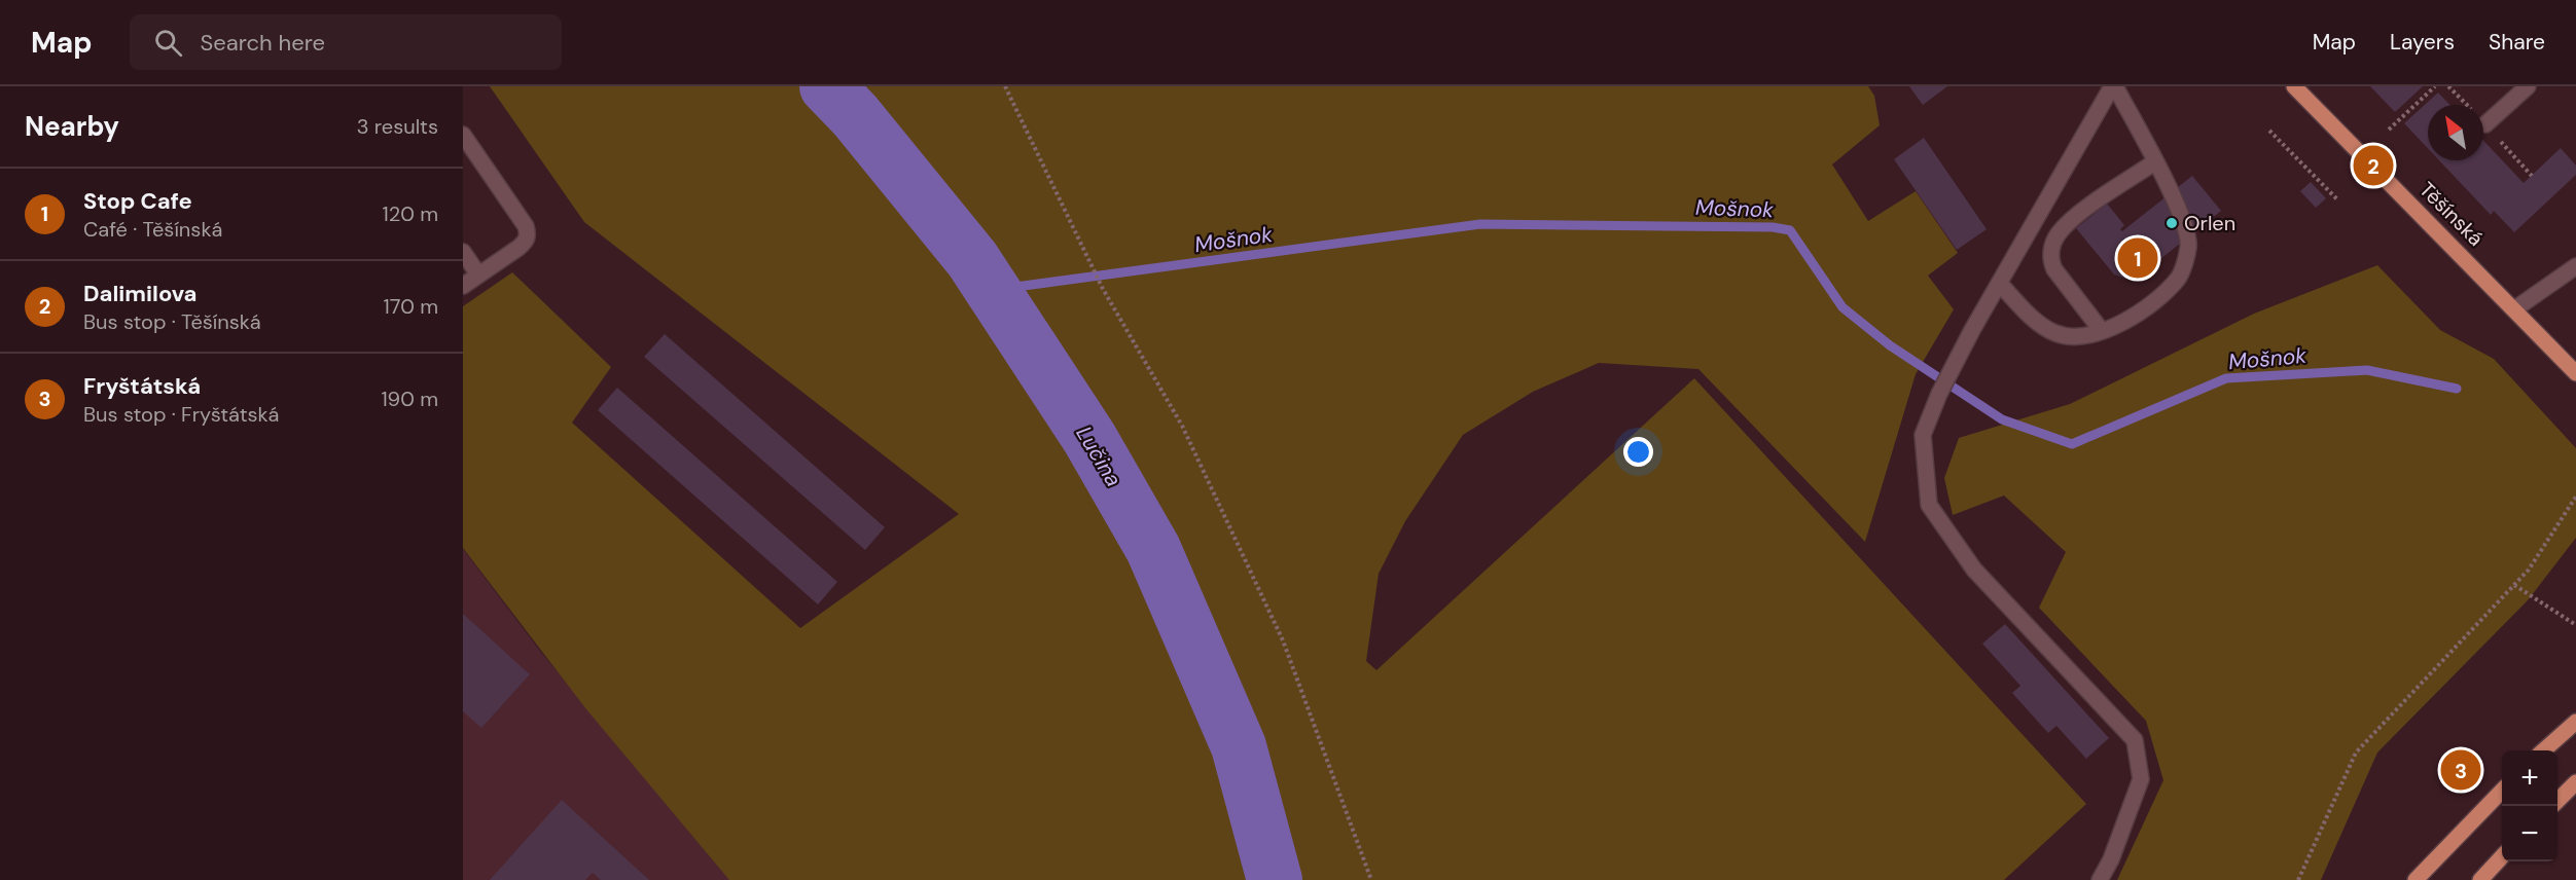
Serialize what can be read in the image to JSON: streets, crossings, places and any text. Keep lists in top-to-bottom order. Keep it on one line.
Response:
{"streets":{"main road":["Těšínská"]},"water":["Mošnok","Lučina"],"places":["Orlen"],"north":"top left","page":{"header":"Map","search":"Search here","nav":["Map","Layers","Share"],"heading":["Nearby","3 results"],"pins":["2","1","3"],"list":[{"mark":"1","name":"Stop Cafe","note":"Café · Těšínská","value":"120 m"},{"mark":"2","name":"Dalimilova","note":"Bus stop · Těšínská","value":"170 m"},{"mark":"3","name":"Fryštátská","note":"Bus stop · Fryštátská","value":"190 m"}],"map_buttons":["+","−"]}}
